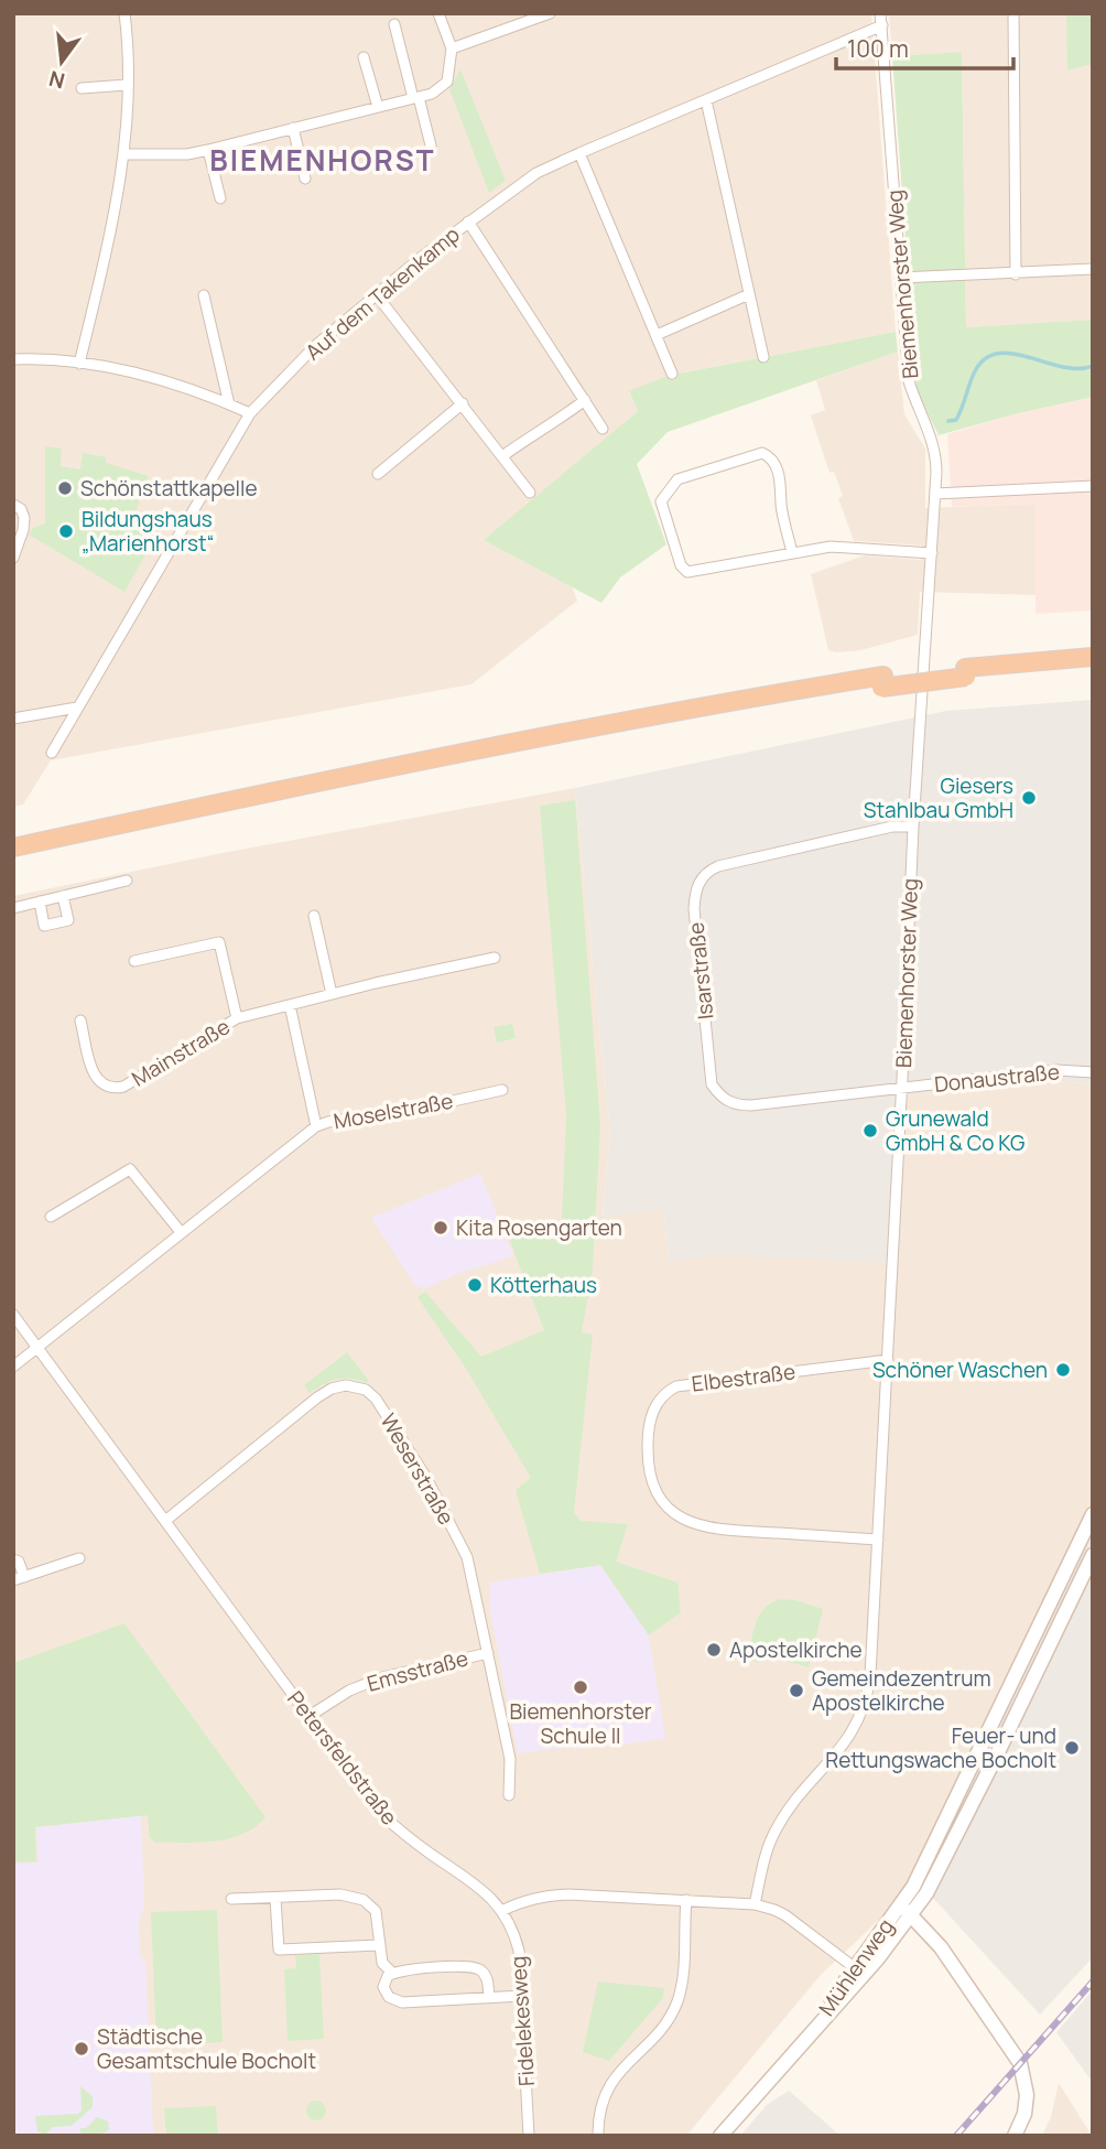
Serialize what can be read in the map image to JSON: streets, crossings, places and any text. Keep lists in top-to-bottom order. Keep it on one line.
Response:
{"streets":{"main road":["Mühlenweg"],"street":["Biemenhorster Weg","Auf dem Takenkamp","Isarstraße","Mainstraße","Donaustraße","Moselstraße","Elbestraße","Weserstraße","Emsstraße","Petersfeldstraße","Fidelekesweg"]},"crossings":[["Biemenhorster Weg","Auf dem Takenkamp"],["Biemenhorster Weg","Isarstraße"],["Biemenhorster Weg","Donaustraße"],["Biemenhorster Weg","Elbestraße"],["Isarstraße","Donaustraße"],["Moselstraße","Petersfeldstraße"],["Weserstraße","Emsstraße"],["Weserstraße","Petersfeldstraße"],["Emsstraße","Petersfeldstraße"],["Petersfeldstraße","Fidelekesweg"]],"districts":["BIEMENHORST"],"places":["Schönstattkapelle","Bildungshaus „Marienhorst“","Giesers Stahlbau GmbH","Grunewald GmbH & Co KG","Kita Rosengarten","Kötterhaus","Schöner Waschen","Apostelkirche","Biemenhorster Schule II","Gemeindezentrum Apostelkirche","Feuer- und Rettungswache Bocholt","Städtische Gesamtschule Bocholt"],"scale_bar":"100 m","north":"bottom"}
